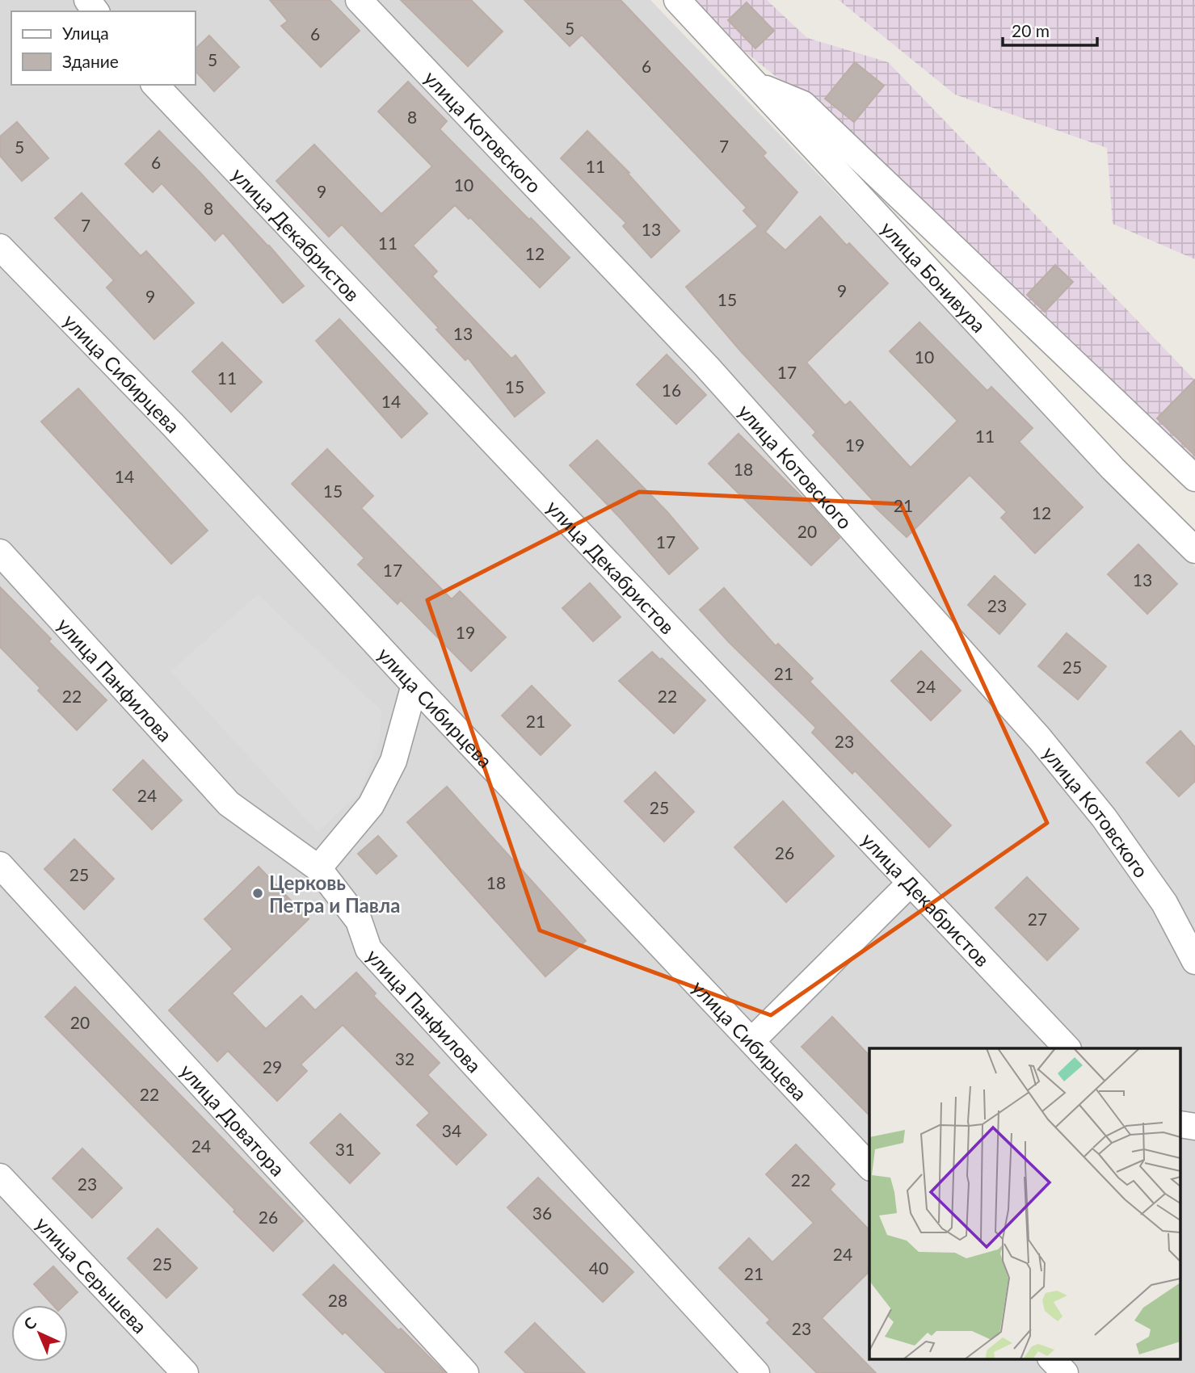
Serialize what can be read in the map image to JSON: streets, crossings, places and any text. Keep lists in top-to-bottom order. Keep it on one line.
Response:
{"streets":{"street":["улица Котовского","улица Декабристов","улица Бонивура","улица Сибирцева","улица Панфилова","улица Доватора","улица Серышева"]},"places":["Церковь Петра и Павла"],"house_numbers":["5","6","5","6","8","7","5","6","11","10","9","8","7","13","11","12","9","9","15","13","10","17","11","15","16","14","11","19","18","14","15","21","12","20","17","17","13","23","19","25","21","24","22","22","21","23","24","25","26","25","18","27","20","32","29","22","34","24","31","22","23","36","26","24","25","40","21","28","23"],"legend":["Улица","Здание"],"scale_bar":"20 m","north":"top left"}
